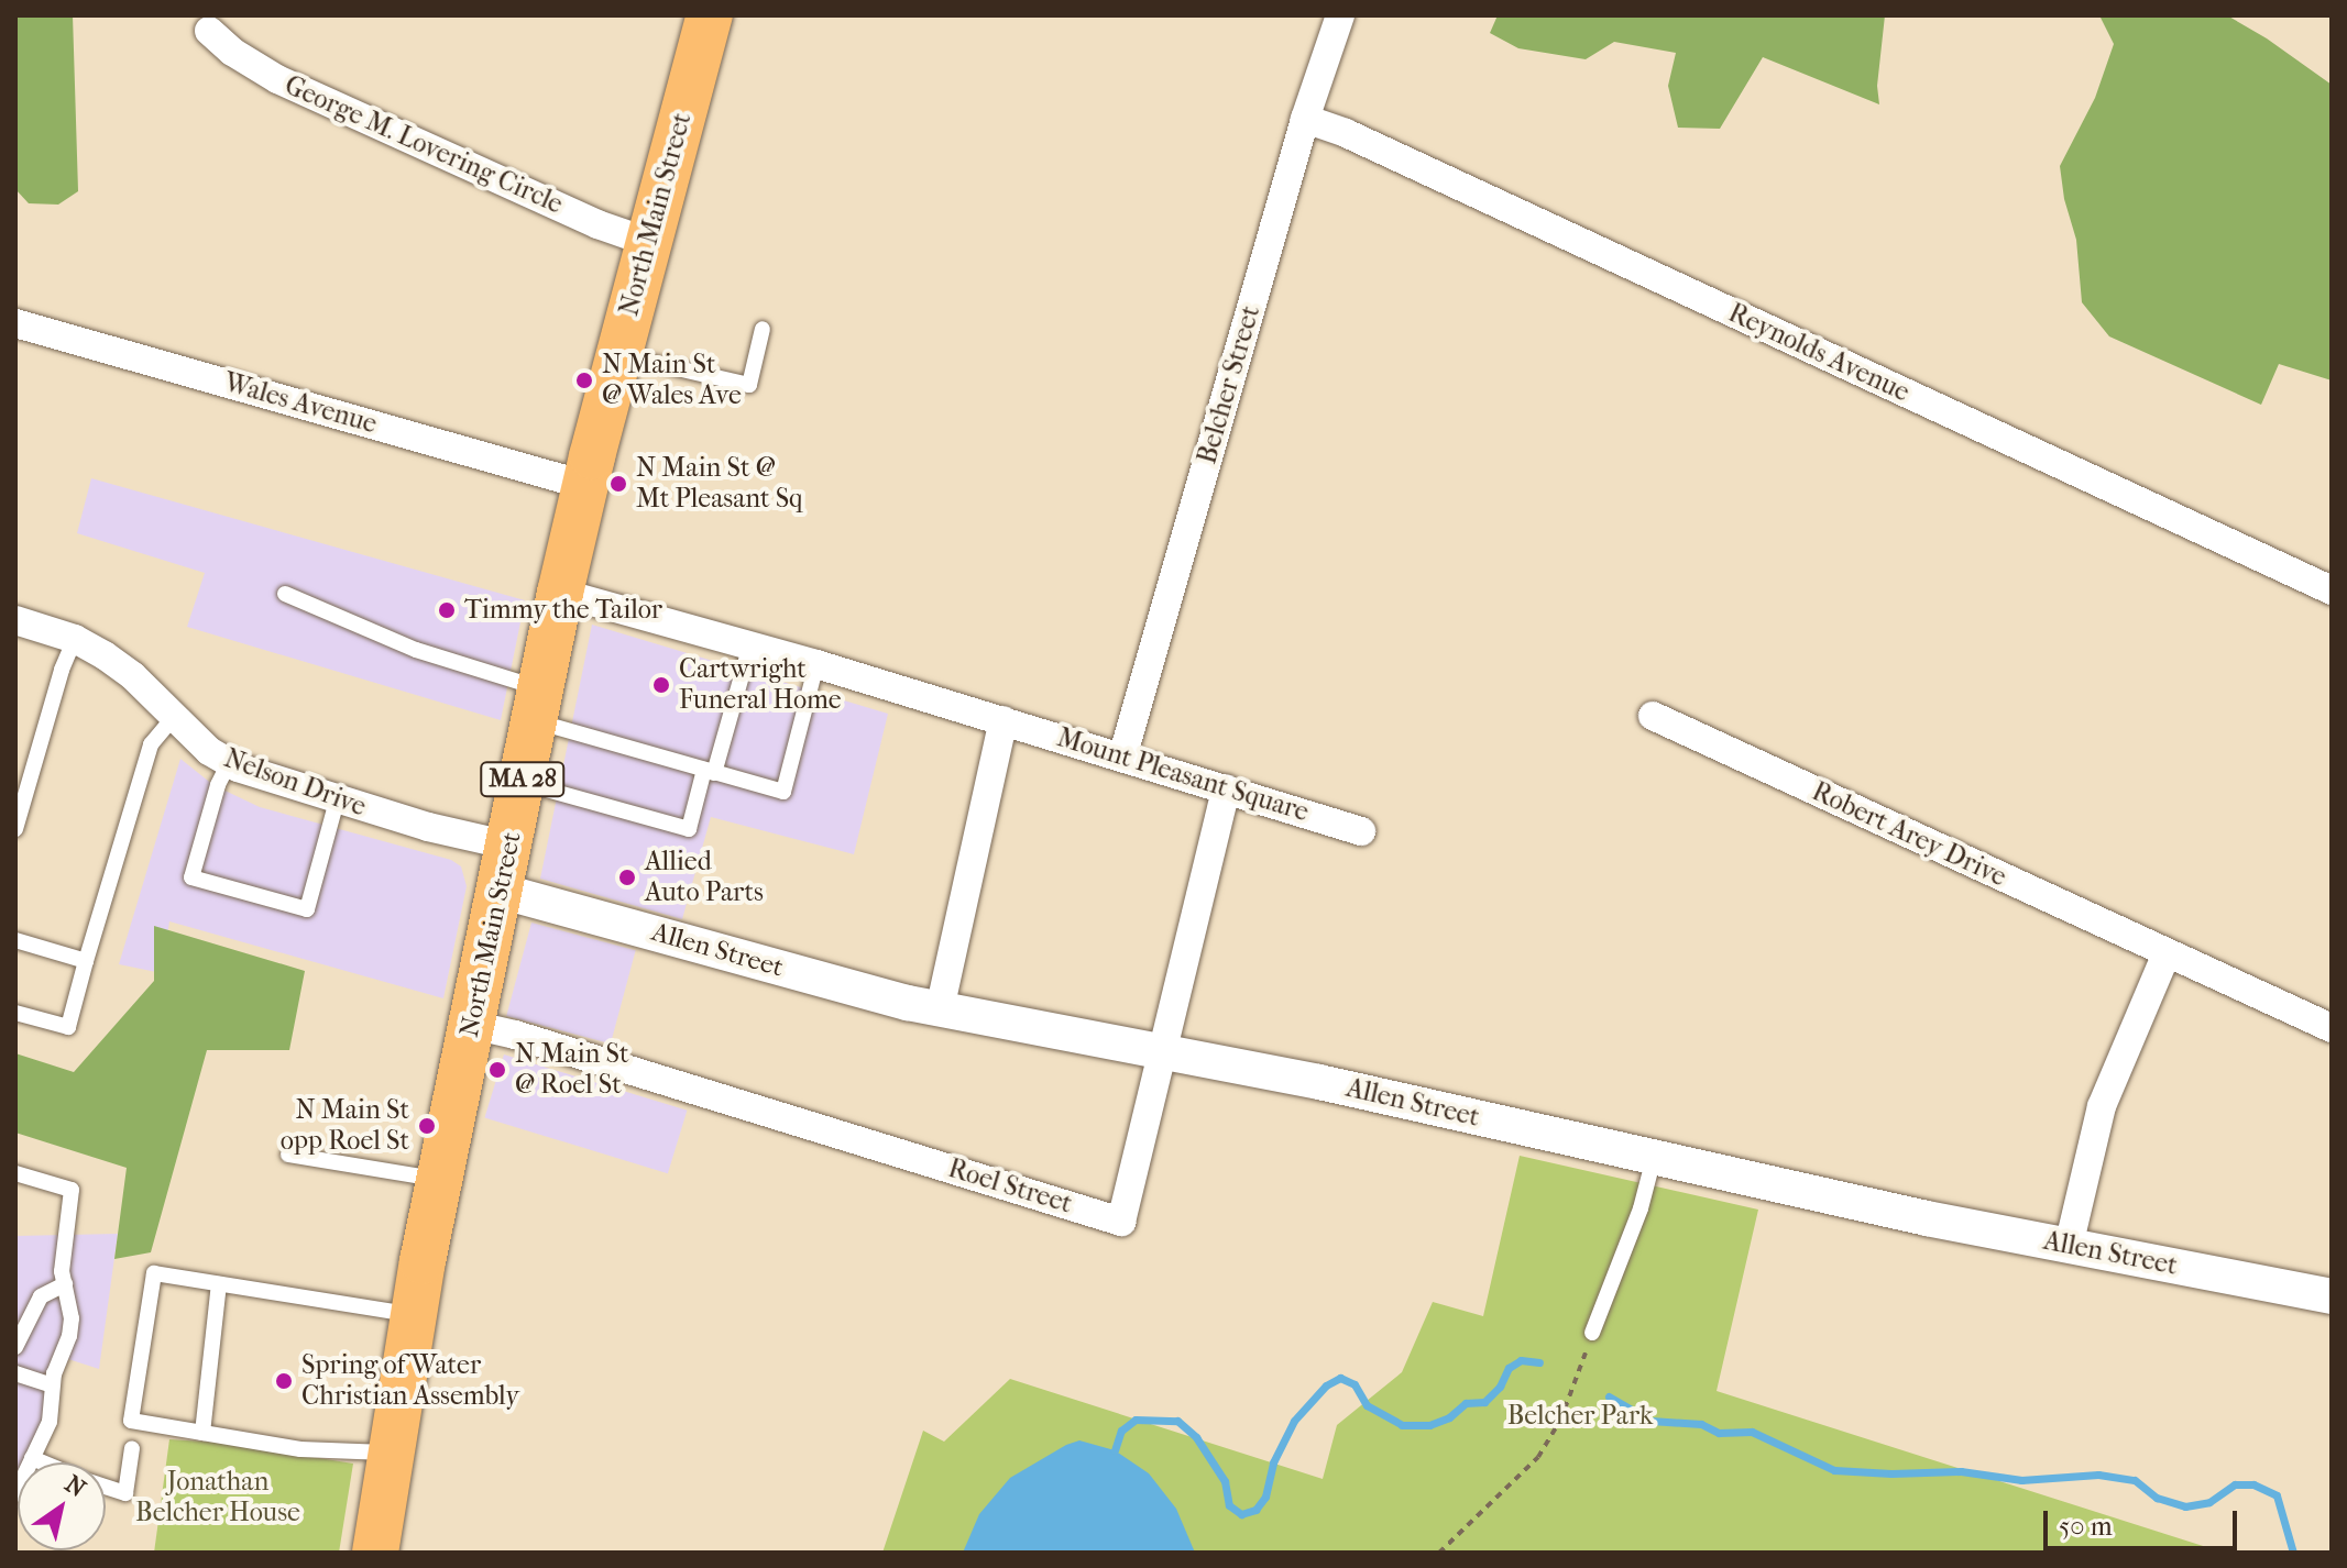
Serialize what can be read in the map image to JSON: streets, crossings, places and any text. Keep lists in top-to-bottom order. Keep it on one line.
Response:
{"streets":{"main road":["North Main Street","MA 28"],"street":["George M. Lovering Circle","Reynolds Avenue","Belcher Street","Wales Avenue","Mount Pleasant Square","Nelson Drive","Robert Arey Drive","Allen Street","Roel Street"]},"crossings":[["George M. Lovering Circle","North Main Street"],["North Main Street","Wales Avenue"],["North Main Street","Mount Pleasant Square"],["North Main Street","Nelson Drive"],["North Main Street","Allen Street"],["North Main Street","Roel Street"],["Reynolds Avenue","Belcher Street"],["Belcher Street","Mount Pleasant Square"],["Mount Pleasant Square","Roel Street"],["Allen Street","Roel Street"]],"parks":["Belcher Park","Jonathan Belcher House"],"places":["N Main St @ Wales Ave","N Main St @ Mt Pleasant Sq","Timmy the Tailor","Cartwright Funeral Home","Allied Auto Parts","N Main St @ Roel St","N Main St opp Roel St","Spring of Water Christian Assembly"],"scale_bar":"50 m","north":"top right"}
